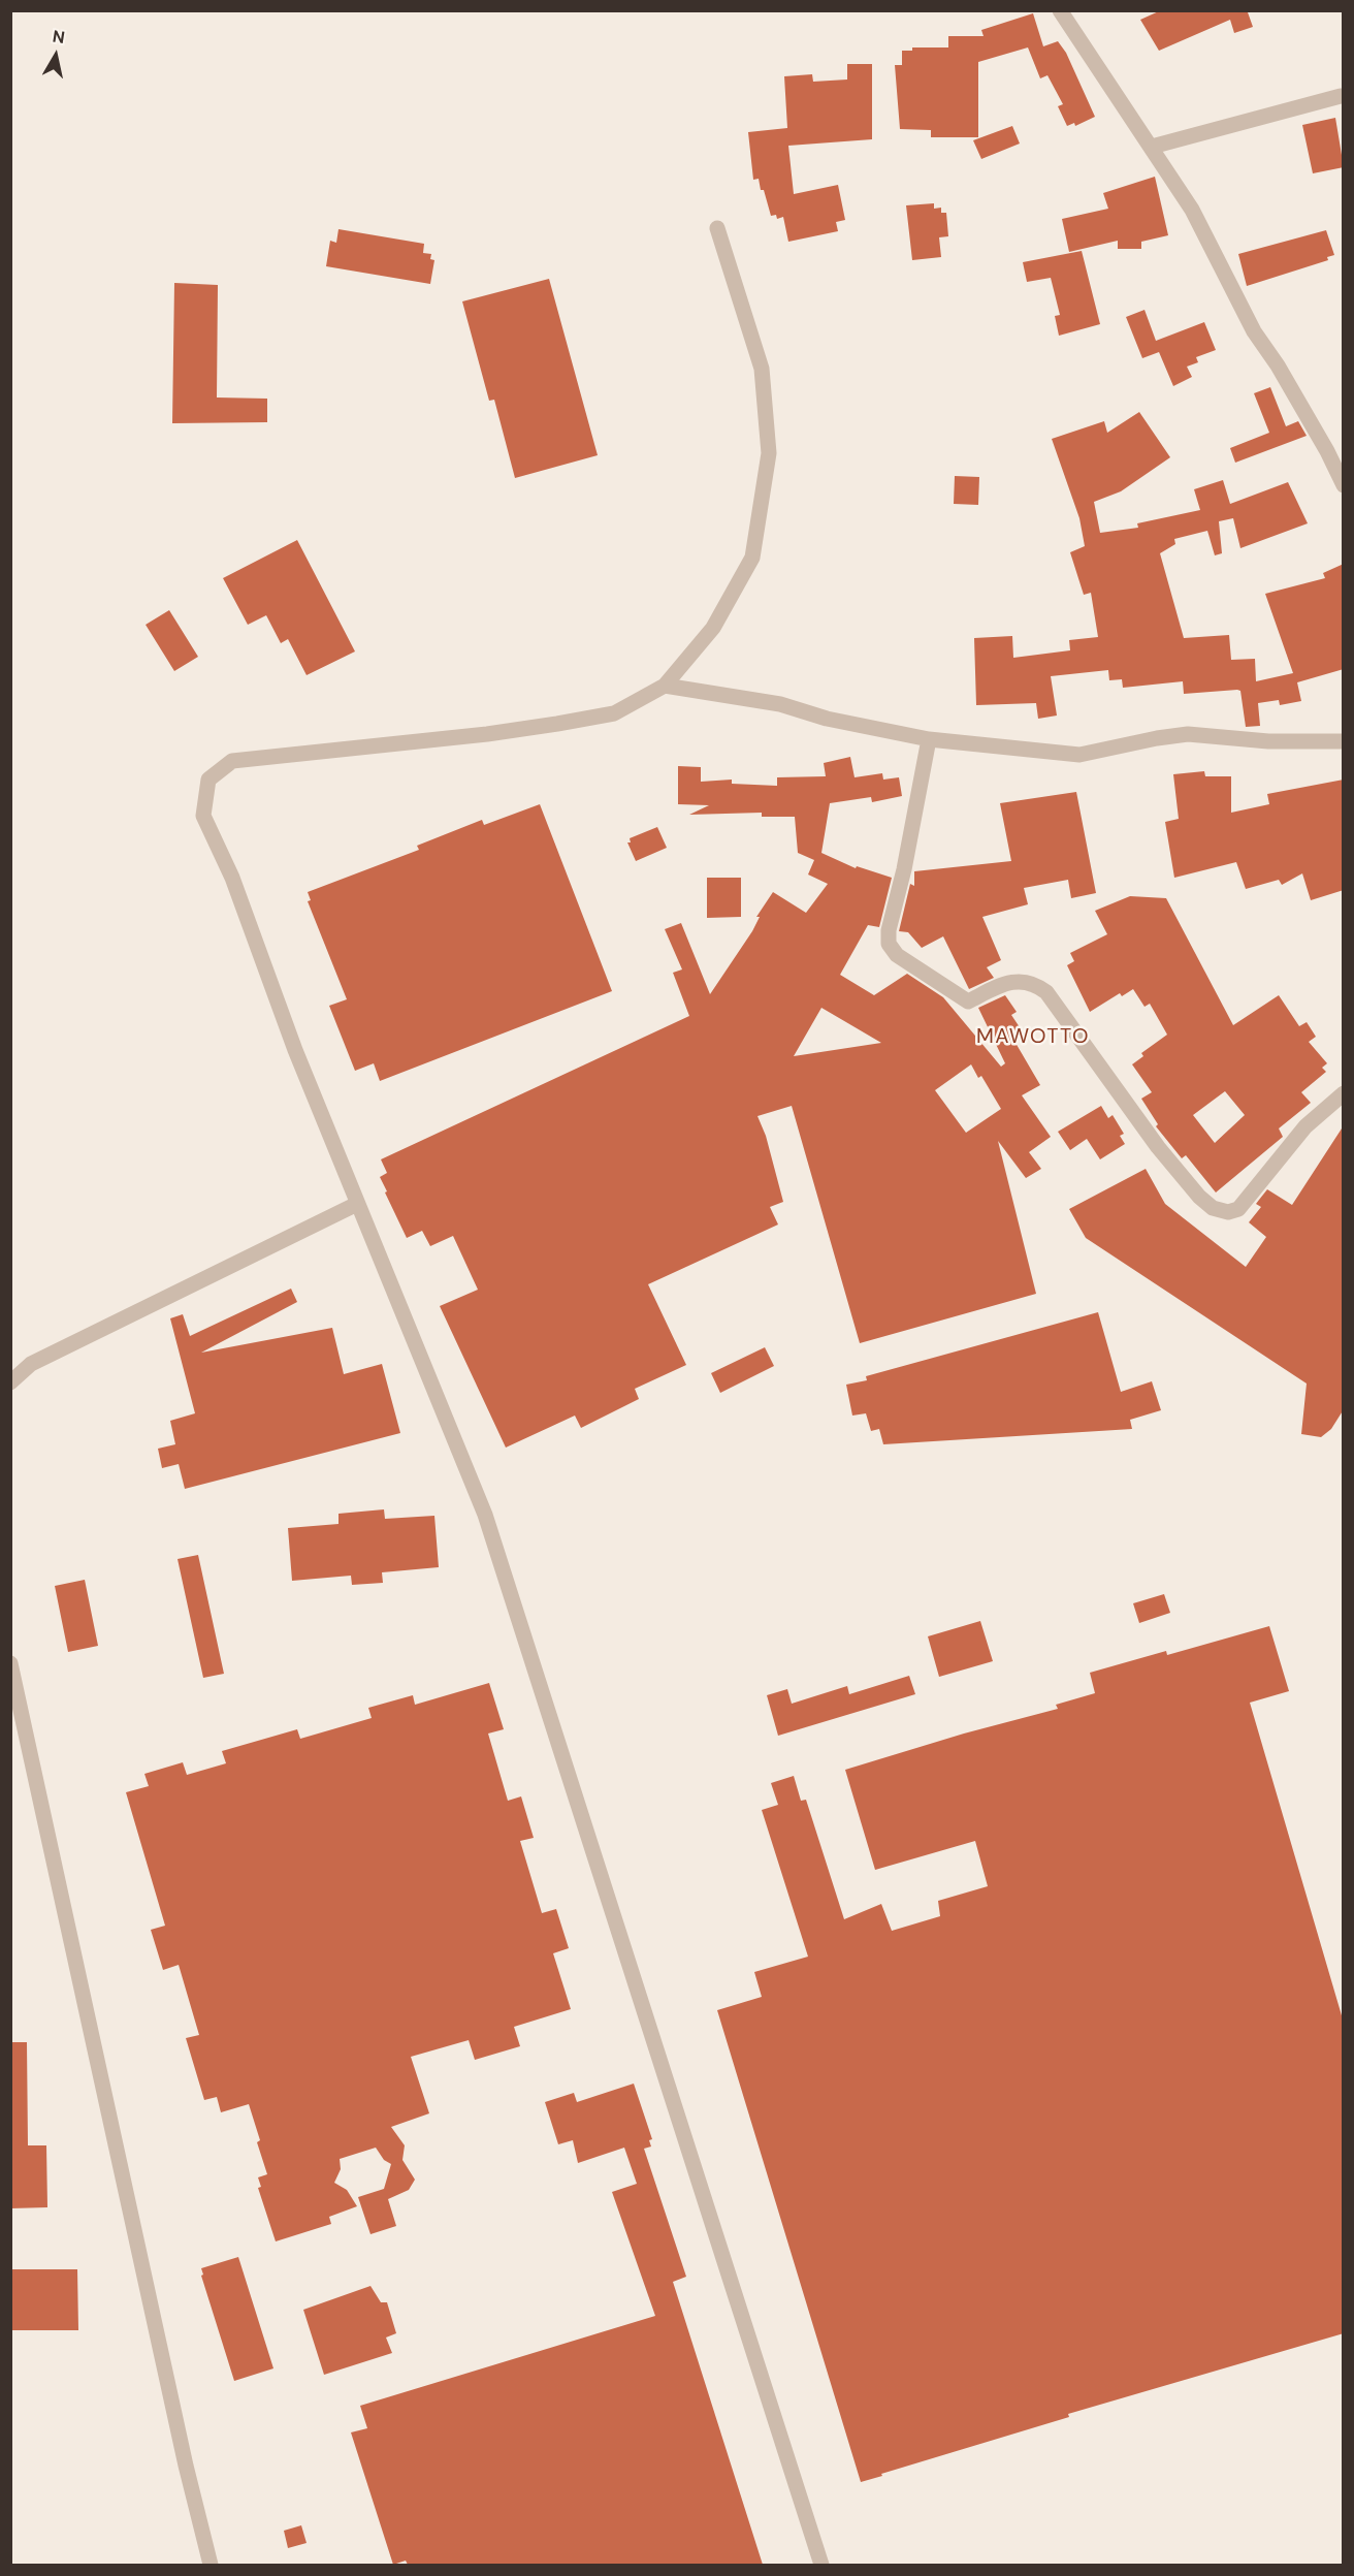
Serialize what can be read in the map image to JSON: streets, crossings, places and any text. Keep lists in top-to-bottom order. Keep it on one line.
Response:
{"districts":["MAWOTTO"],"north":"top"}
